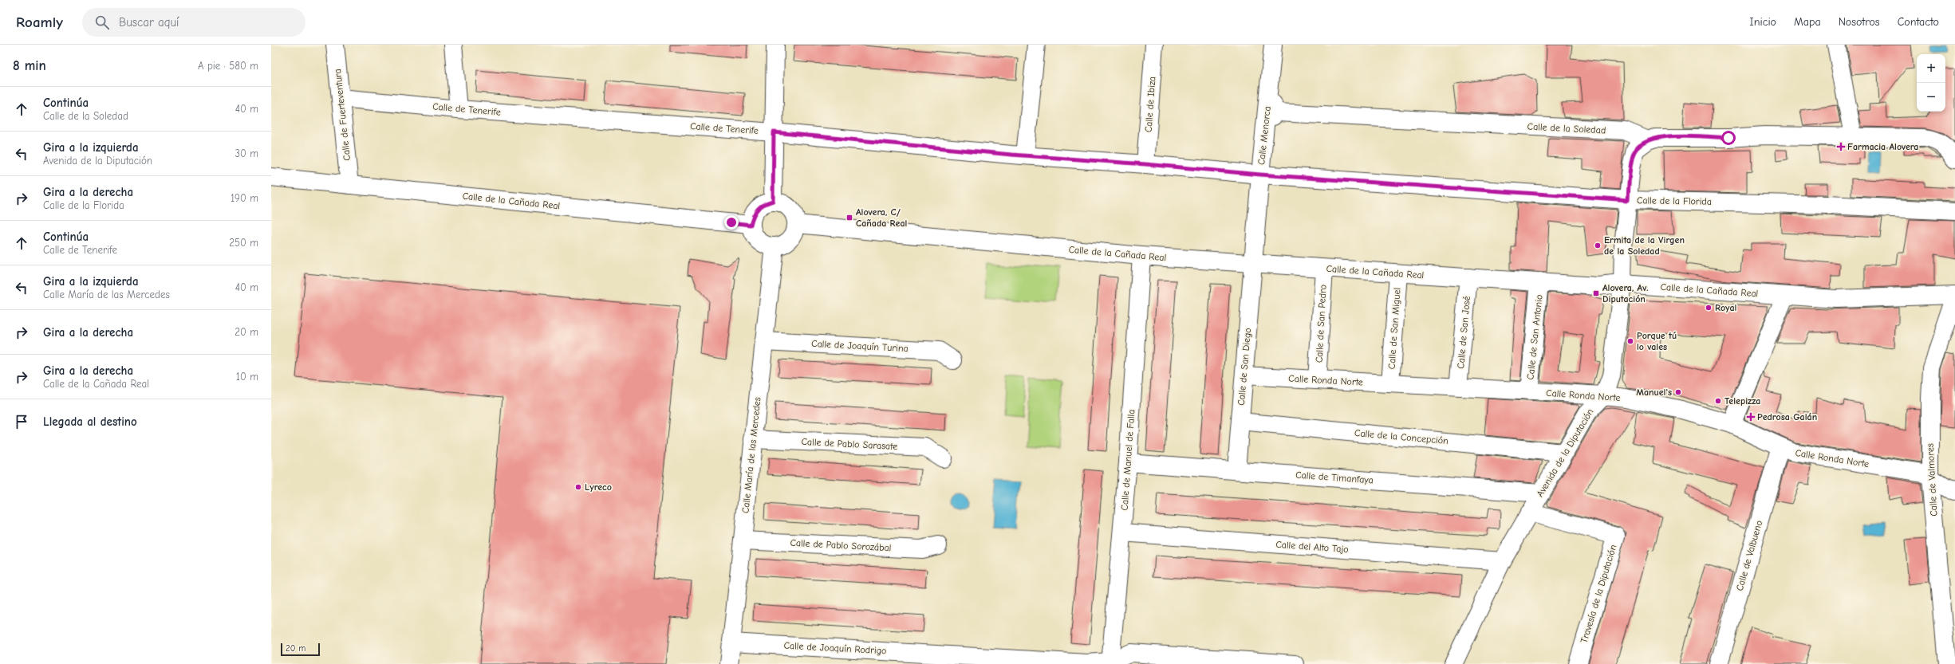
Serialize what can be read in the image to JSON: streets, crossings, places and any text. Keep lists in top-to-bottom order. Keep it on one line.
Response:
{"streets":{"street":["Calle de Ibiza","Calle de Tenerife","Calle de Fuerteventura","Calle de la Soledad","Calle Menorca","Calle de la Cañada Real","Calle de la Florida","Calle de San Pedro","Calle de San Miguel","Calle de San José","Calle de San Antonio","Calle de Joaquín Turina","Calle de San Diego","Calle Ronda Norte","Calle de la Concepción","Calle de Pablo Sarasate","Avenida de la Diputación","Calle María de las Mercedes","Calle de Manuel de Falla","Calle de Timanfaya","Calle de Valmores","Calle de Pablo Sorozábal","Calle del Alto Tajo","Calle de Valbueno","Travesía de la Diputación","Calle de Joaquín Rodrigo"]},"crossings":[["Calle de Ibiza","Calle de Tenerife"],["Calle de Tenerife","Calle de Fuerteventura"],["Calle de Tenerife","Calle Menorca"],["Calle de Tenerife","Calle de la Florida"],["Calle de Fuerteventura","Calle de la Cañada Real"],["Calle de la Soledad","Calle Menorca"],["Calle de la Soledad","Avenida de la Diputación"],["Calle Menorca","Calle de la Cañada Real"],["Calle Menorca","Calle de la Florida"],["Calle Menorca","Calle de San Diego"],["Calle de la Cañada Real","Calle de San Pedro"],["Calle de la Cañada Real","Calle de San Miguel"],["Calle de la Cañada Real","Calle de San José"],["Calle de la Cañada Real","Calle de San Antonio"],["Calle de la Cañada Real","Calle de San Diego"],["Calle de la Cañada Real","Avenida de la Diputación"],["Calle de la Cañada Real","Calle María de las Mercedes"],["Calle de la Cañada Real","Calle de Manuel de Falla"],["Calle de la Florida","Avenida de la Diputación"],["Calle de San Pedro","Calle Ronda Norte"],["Calle de San Miguel","Calle Ronda Norte"],["Calle de San José","Calle Ronda Norte"],["Calle de San Antonio","Calle Ronda Norte"],["Calle de Joaquín Turina","Calle María de las Mercedes"],["Calle de San Diego","Calle Ronda Norte"],["Calle de San Diego","Calle de la Concepción"],["Calle de San Diego","Calle de Timanfaya"],["Calle Ronda Norte","Avenida de la Diputación"],["Calle Ronda Norte","Calle de Valmores"],["Calle Ronda Norte","Calle de Valbueno"],["Calle de la Concepción","Avenida de la Diputación"],["Calle de Pablo Sarasate","Calle María de las Mercedes"],["Avenida de la Diputación","Calle de Timanfaya"],["Avenida de la Diputación","Calle del Alto Tajo"],["Avenida de la Diputación","Travesía de la Diputación"],["Calle María de las Mercedes","Calle de Pablo Sorozábal"],["Calle María de las Mercedes","Calle de Joaquín Rodrigo"],["Calle de Manuel de Falla","Calle de Timanfaya"],["Calle de Manuel de Falla","Calle del Alto Tajo"],["Calle de Manuel de Falla","Calle de Joaquín Rodrigo"]],"places":{"health":["Farmacia Alovera","Pedrosa Galán"],"transit":["Alovera, C/ Cañada Real","Alovera, Av. Diputación"],"other":["Ermita de la Virgen de la Soledad","Royal","Porque tú lo vales","Manuel's","Telepizza","Lyreco"]},"scale_bar":"20 m","page":{"header":"Roamly","search":"Buscar aquí","nav":["Inicio","Mapa","Nosotros","Contacto"],"heading":["8 min","A pie · 580 m"],"map_buttons":["+","−"],"list":[["Continúa","Calle de la Soledad","40 m"],["Gira a la izquierda","Avenida de la Diputación","30 m"],["Gira a la derecha","Calle de la Florida","190 m"],["Continúa","Calle de Tenerife","250 m"],["Gira a la izquierda","Calle María de las Mercedes","40 m"],["Gira a la derecha","20 m"],["Gira a la derecha","Calle de la Cañada Real","10 m"],"Llegada al destino"],"scale":"20 m"}}
